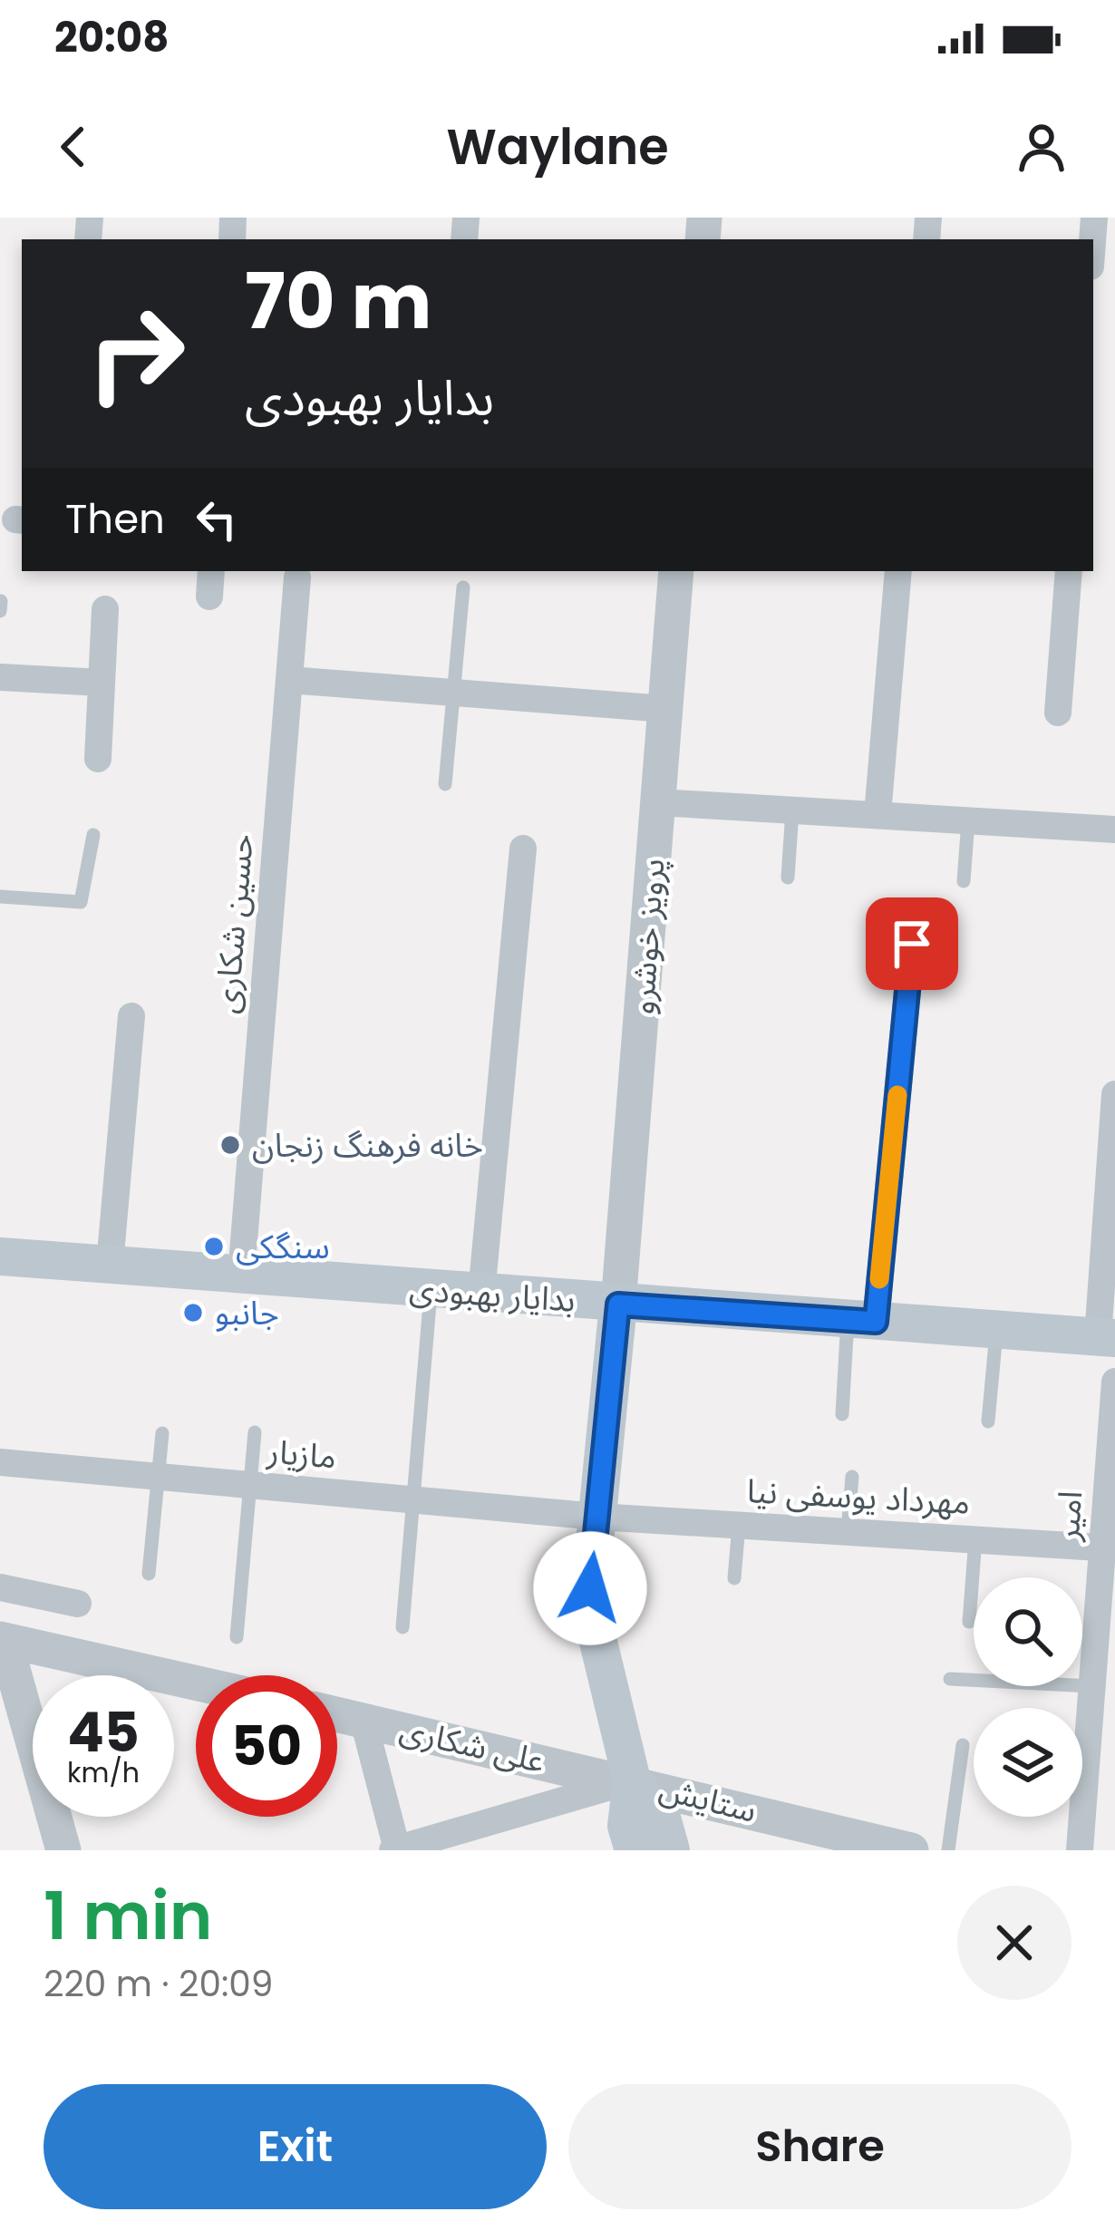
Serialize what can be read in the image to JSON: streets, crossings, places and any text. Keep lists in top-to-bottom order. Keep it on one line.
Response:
{"streets":{"main road":["بدایار بهبودی"],"street":["حسین شکاری","پرویز خوشرو","مازیار","مهرداد یوسفی نیا","امیر","علی شکاری","ستایش"]},"crossings":[["حسین شکاری","بدایار بهبودی"],["پرویز خوشرو","بدایار بهبودی"],["مازیار","مهرداد یوسفی نیا"],["مهرداد یوسفی نیا","امیر"],["علی شکاری","ستایش"]],"places":["خانه فرهنگ زنجان","سنگکی","جانبو"],"page":{"status":"20:08","header":"Waylane","turn":["70 m","بدایار بهبودی"],"then":"Then","speed":"45 km/h","limit":"50","heading":["1 min","220 m · 20:09"],"buttons":["Exit","Share"]}}
